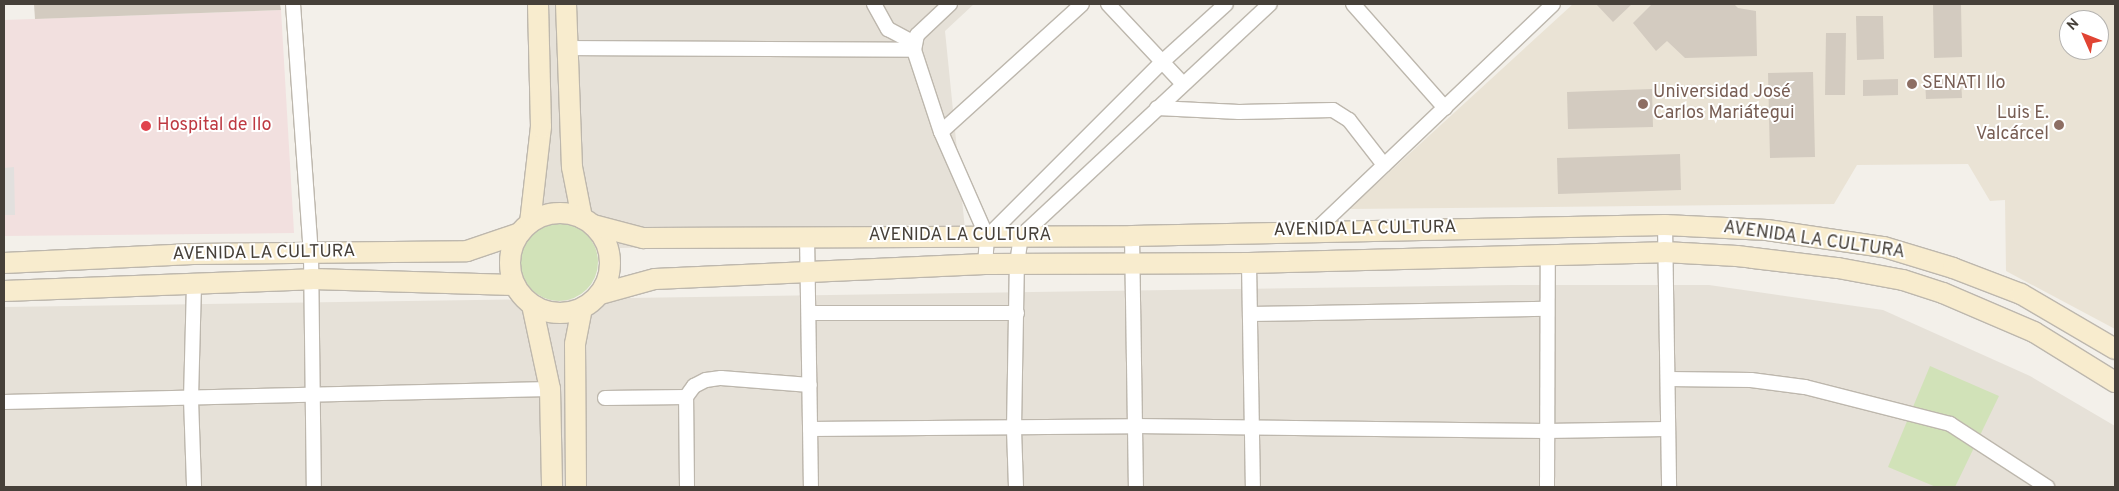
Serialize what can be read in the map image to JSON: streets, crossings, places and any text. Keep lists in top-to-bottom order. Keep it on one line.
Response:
{"streets":{"street":["AVENIDA LA CULTURA"]},"places":["SENATI Ilo","Universidad José Carlos Mariátegui","Luis E. Valcárcel","Hospital de Ilo"],"north":"top left"}
